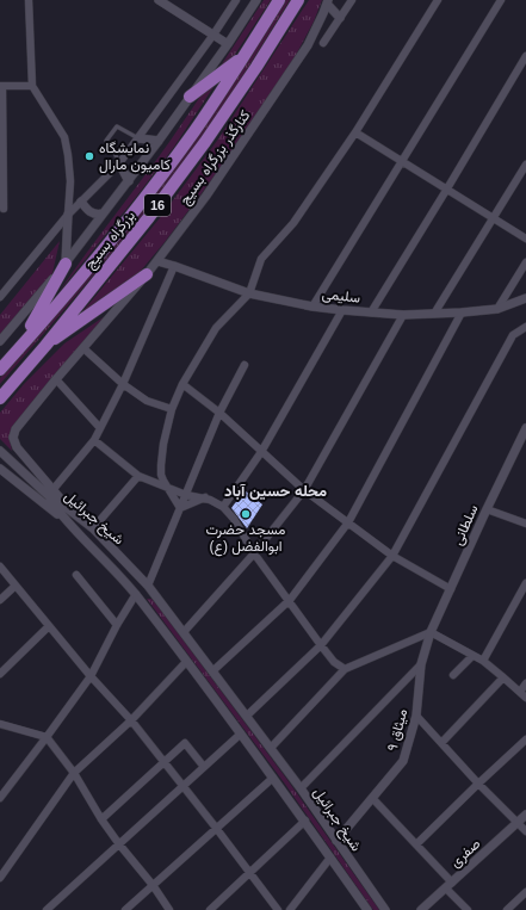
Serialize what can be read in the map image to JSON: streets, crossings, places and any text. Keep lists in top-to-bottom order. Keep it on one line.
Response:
{"streets":{"highway":["16","بزرگراه بسیج"],"street":["کنارگذر بزرگراه بسیج","سلیمی","شیخ جبرائیل","سلطانی","میثاق ۹","صفری"]},"crossings":[["کنارگذر بزرگراه بسیج","سلیمی"],["کنارگذر بزرگراه بسیج","شیخ جبرائیل"],["شیخ جبرائیل","میثاق ۹"],["سلطانی","میثاق ۹"]],"districts":["محله حسین آباد"],"places":["نمایشگاه کامیون مارال","مسجد حضرت ابوالفضل (ع)"]}
